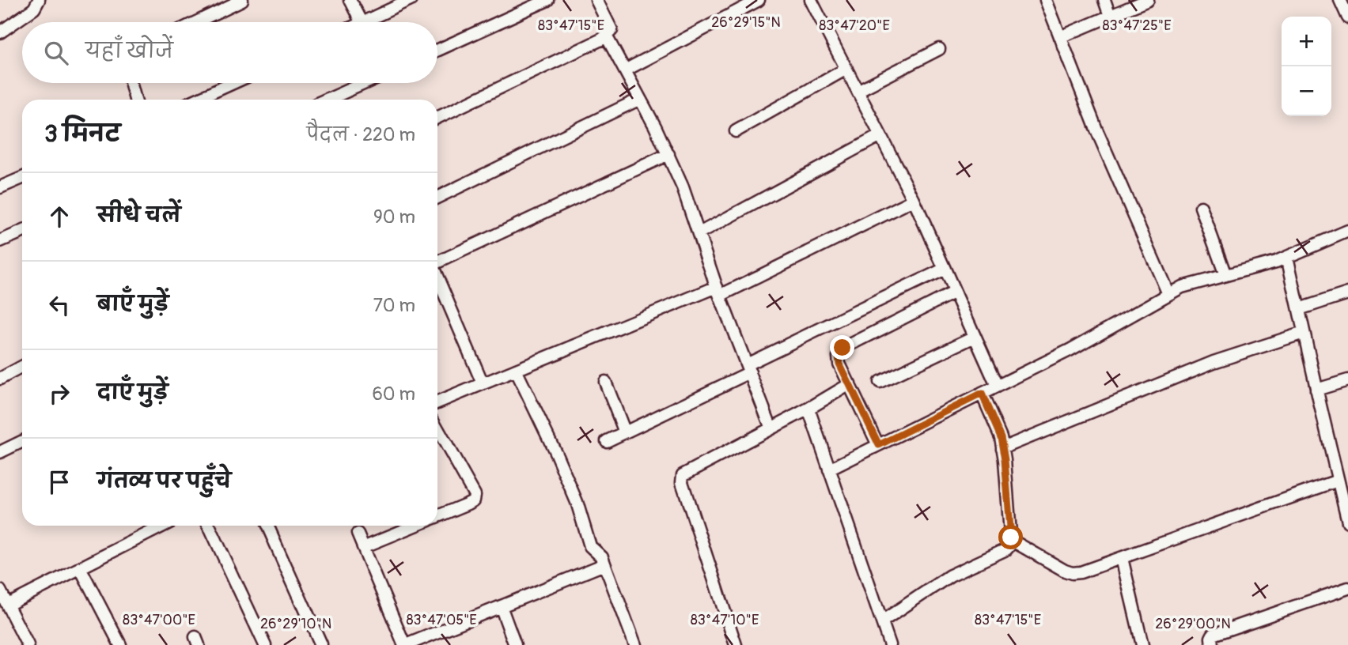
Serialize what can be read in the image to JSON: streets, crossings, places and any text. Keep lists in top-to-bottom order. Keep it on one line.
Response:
{"page":{"map_buttons":["+","−"],"search":"यहाँ खोजें","heading":["3 मिनट","पैदल · 220 m"],"list":[["सीधे चलें","90 m"],["बाएँ मुड़ें","70 m"],["दाएँ मुड़ें","60 m"],"गंतव्य पर पहुँचे"]},"coordinates":["26°29'15\"N","83°47'20\"E","83°47'25\"E","83°47'15\"E","83°47'00\"E","83°47'05\"E","83°47'10\"E","26°29'10\"N","26°29'00\"N"]}
